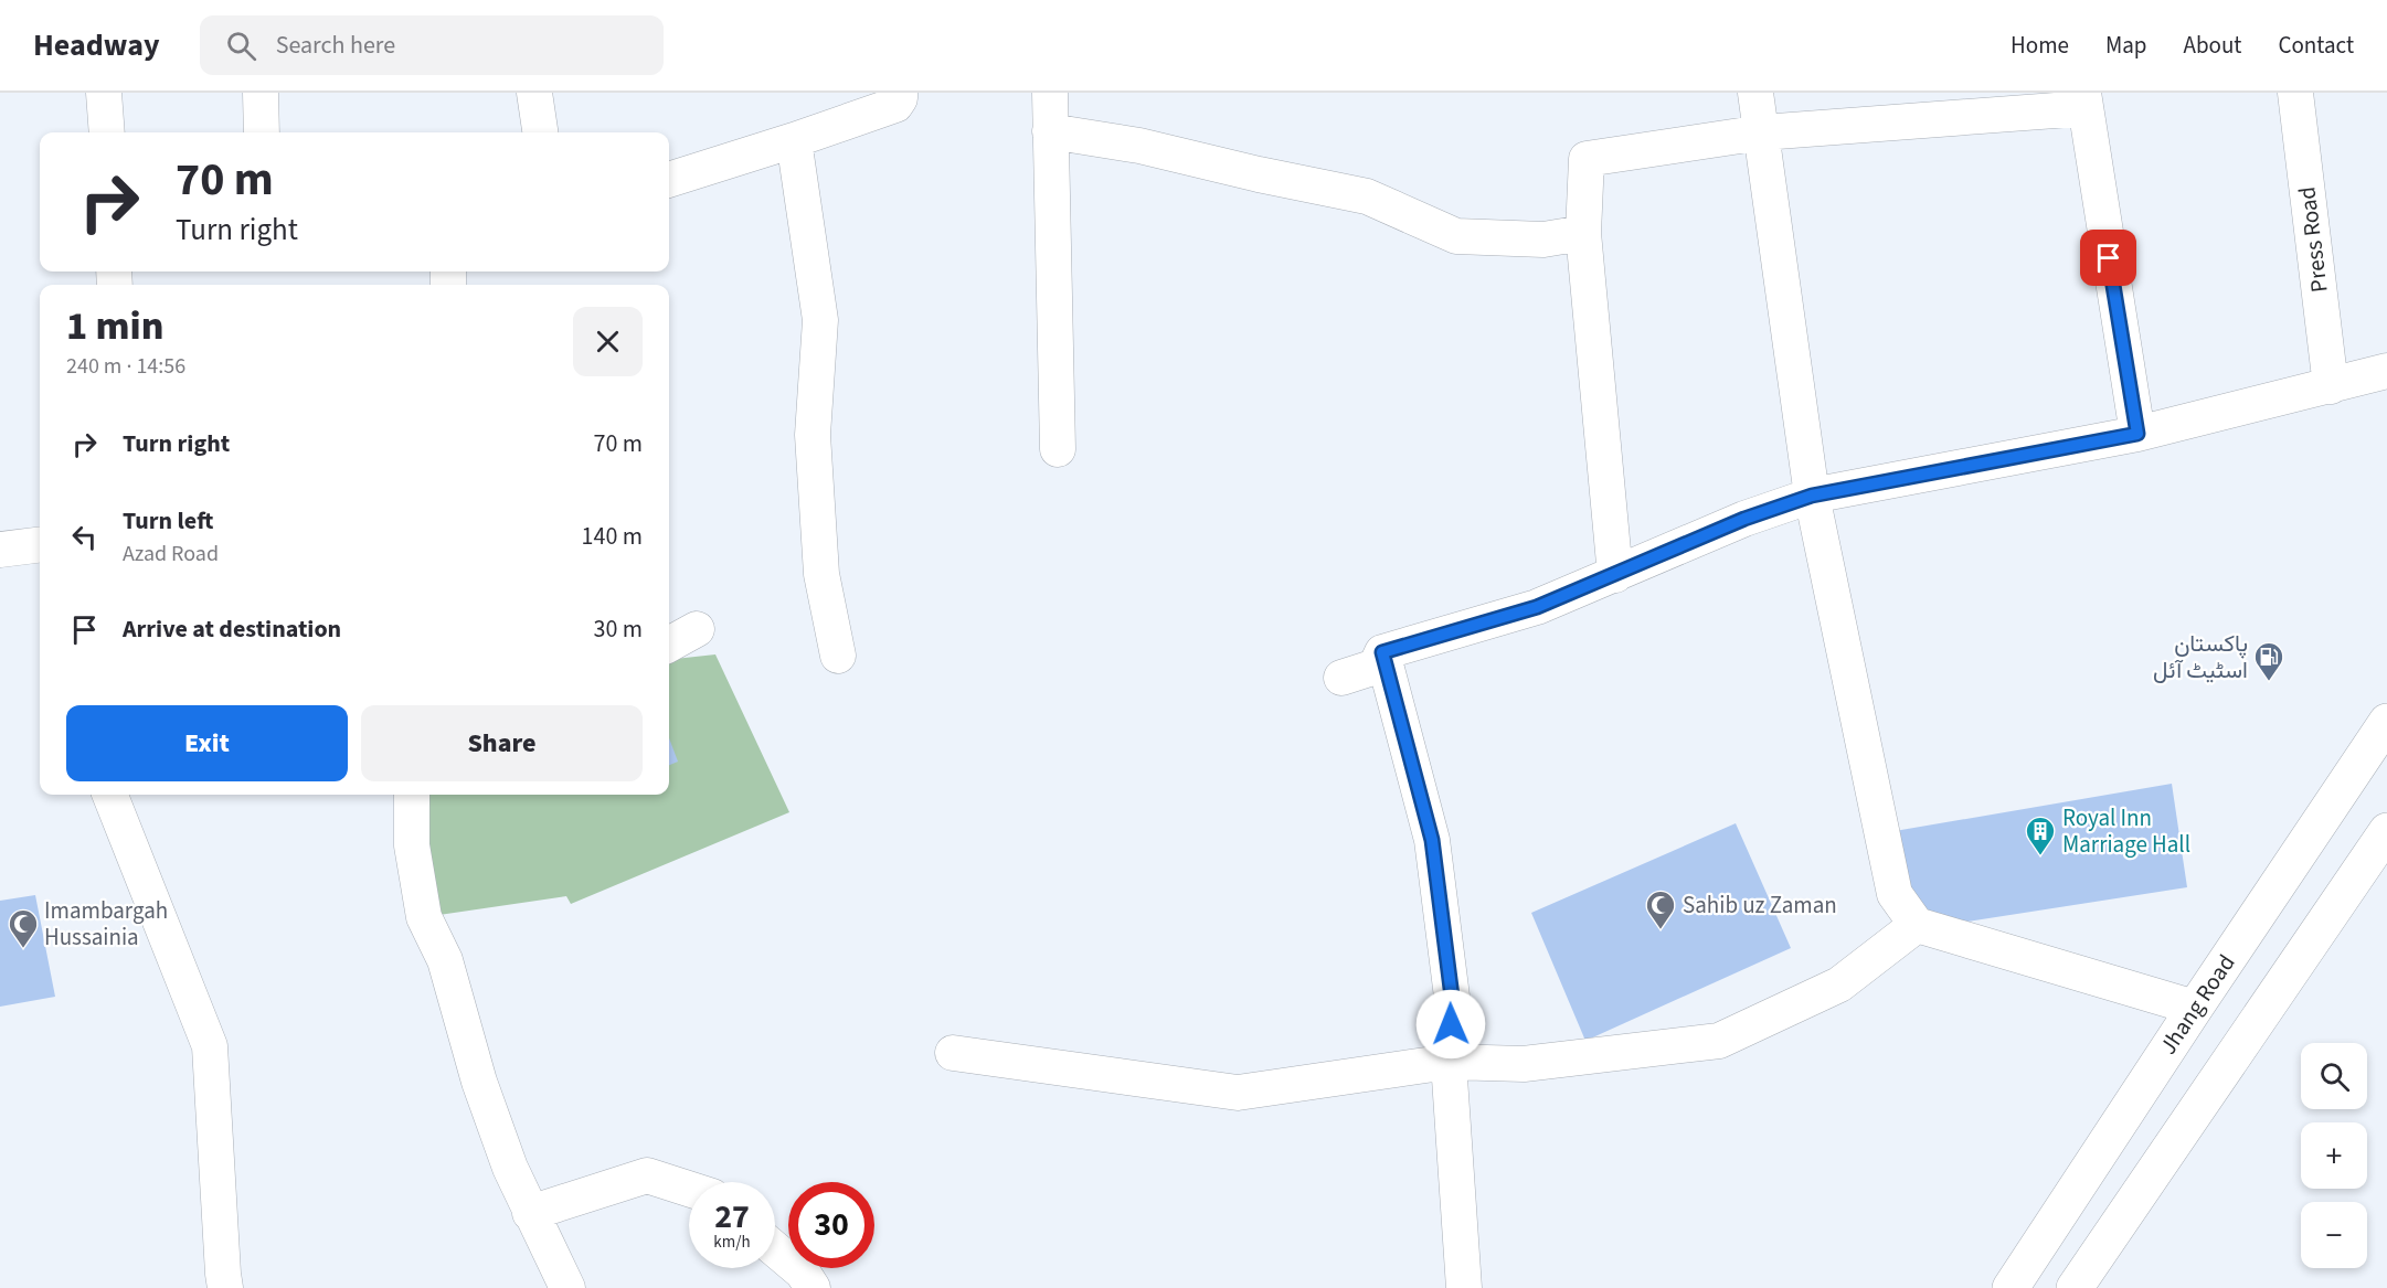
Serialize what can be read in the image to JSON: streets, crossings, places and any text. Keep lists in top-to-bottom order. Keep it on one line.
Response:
{"streets":{"highway":["Jhang Road"],"street":["Press Road"]},"places":{"fuel station":["پاکستان اسٹیٹ آئل"],"building":["Royal Inn Marriage Hall"],"mosque":["Sahib uz Zaman","Imambargah Hussainia"]},"page":{"header":"Headway","search":"Search here","nav":["Home","Map","About","Contact"],"turn":["70 m","Turn right"],"heading":["1 min","240 m · 14:56"],"list":[{"name":"Turn right","value":"70 m"},{"name":"Turn left","note":"Azad Road","value":"140 m"},{"name":"Arrive at destination","value":"30 m"}],"buttons":["Exit","Share"],"map_buttons":["+","−"],"speed":"27 km/h","limit":"30"}}
